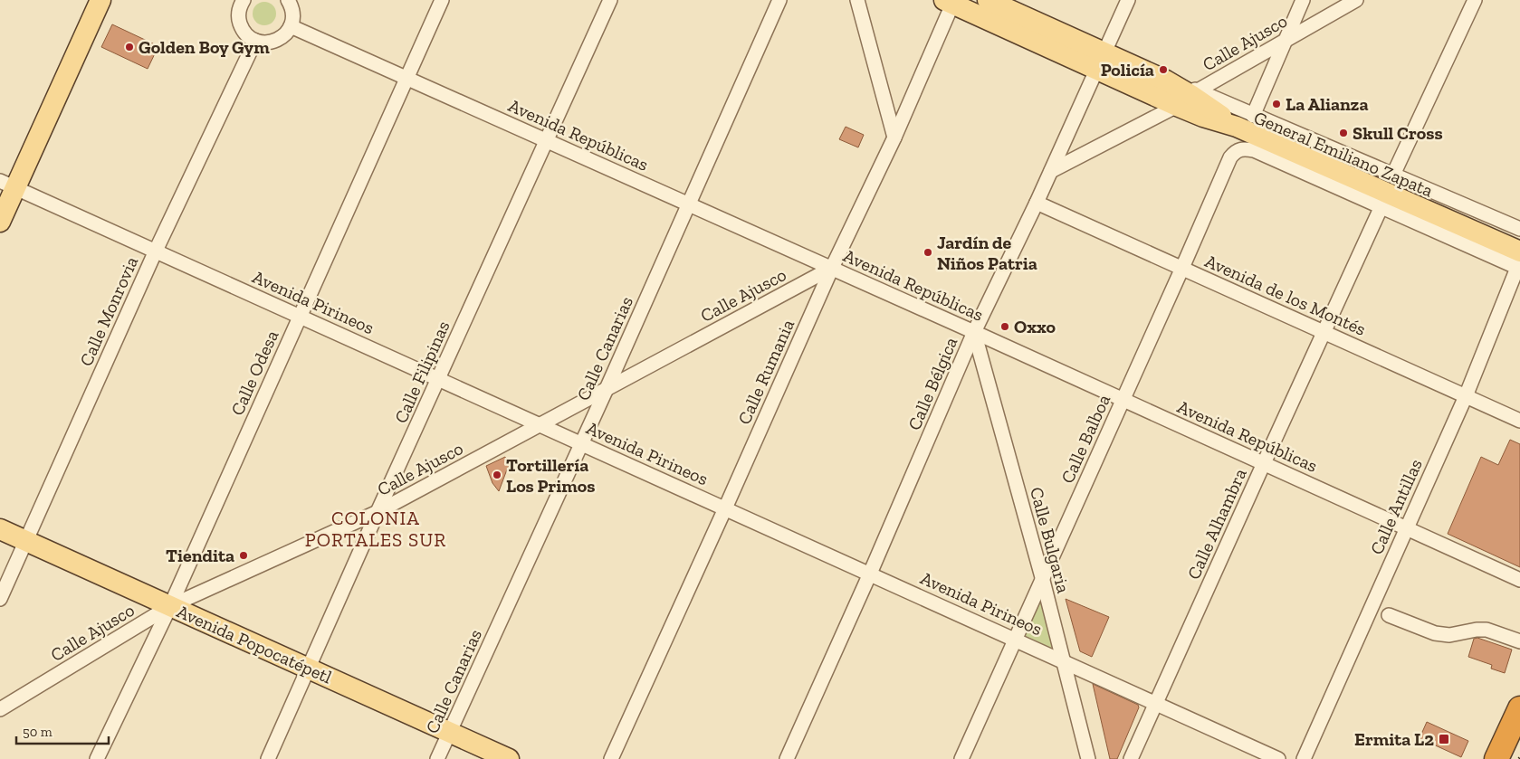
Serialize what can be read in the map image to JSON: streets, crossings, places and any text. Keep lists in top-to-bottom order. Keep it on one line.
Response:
{"streets":{"main road":["General Emiliano Zapata","Avenida Popocatépetl"],"street":["Calle Ajusco","Avenida Repúblicas","Avenida de los Montés","Avenida Pirineos","Calle Monrovia","Calle Canarias","Calle Filipinas","Calle Rumania","Calle Odesa","Calle Bélgica","Calle Balboa","Calle Antillas","Calle Alhambra","Calle Bulgaria"]},"crossings":[["Calle Ajusco","Avenida Repúblicas"],["Calle Ajusco","General Emiliano Zapata"],["Calle Ajusco","Avenida Pirineos"],["Calle Ajusco","Calle Canarias"],["Calle Ajusco","Calle Filipinas"],["Calle Ajusco","Calle Rumania"],["Calle Ajusco","Calle Odesa"],["Calle Ajusco","Avenida Popocatépetl"],["Avenida Repúblicas","Calle Canarias"],["Avenida Repúblicas","Calle Filipinas"],["Avenida Repúblicas","Calle Rumania"],["Avenida Repúblicas","Calle Odesa"],["Avenida Repúblicas","Calle Bélgica"],["Avenida Repúblicas","Calle Balboa"],["Avenida Repúblicas","Calle Antillas"],["Avenida Repúblicas","Calle Alhambra"],["Avenida Repúblicas","Calle Bulgaria"],["General Emiliano Zapata","Calle Rumania"],["General Emiliano Zapata","Calle Bélgica"],["General Emiliano Zapata","Calle Balboa"],["General Emiliano Zapata","Calle Antillas"],["General Emiliano Zapata","Calle Alhambra"],["Avenida de los Montés","Calle Bélgica"],["Avenida de los Montés","Calle Balboa"],["Avenida de los Montés","Calle Antillas"],["Avenida de los Montés","Calle Alhambra"],["Avenida Pirineos","Calle Monrovia"],["Avenida Pirineos","Calle Canarias"],["Avenida Pirineos","Calle Filipinas"],["Avenida Pirineos","Calle Rumania"],["Avenida Pirineos","Calle Odesa"],["Avenida Pirineos","Calle Bélgica"],["Avenida Pirineos","Calle Balboa"],["Avenida Pirineos","Calle Alhambra"],["Avenida Pirineos","Calle Bulgaria"],["Calle Monrovia","Avenida Popocatépetl"],["Calle Canarias","Avenida Popocatépetl"],["Calle Filipinas","Avenida Popocatépetl"],["Calle Odesa","Avenida Popocatépetl"],["Calle Bélgica","Calle Bulgaria"],["Calle Balboa","Calle Bulgaria"]],"districts":["COLONIA PORTALES SUR"],"places":{"other":["Golden Boy Gym","Policía","La Alianza","Skull Cross","Jardín de Niños Patria","Oxxo","Tortillería Los Primos","Tiendita"],"transit":["Ermita L2"]},"scale_bar":"50 m"}
